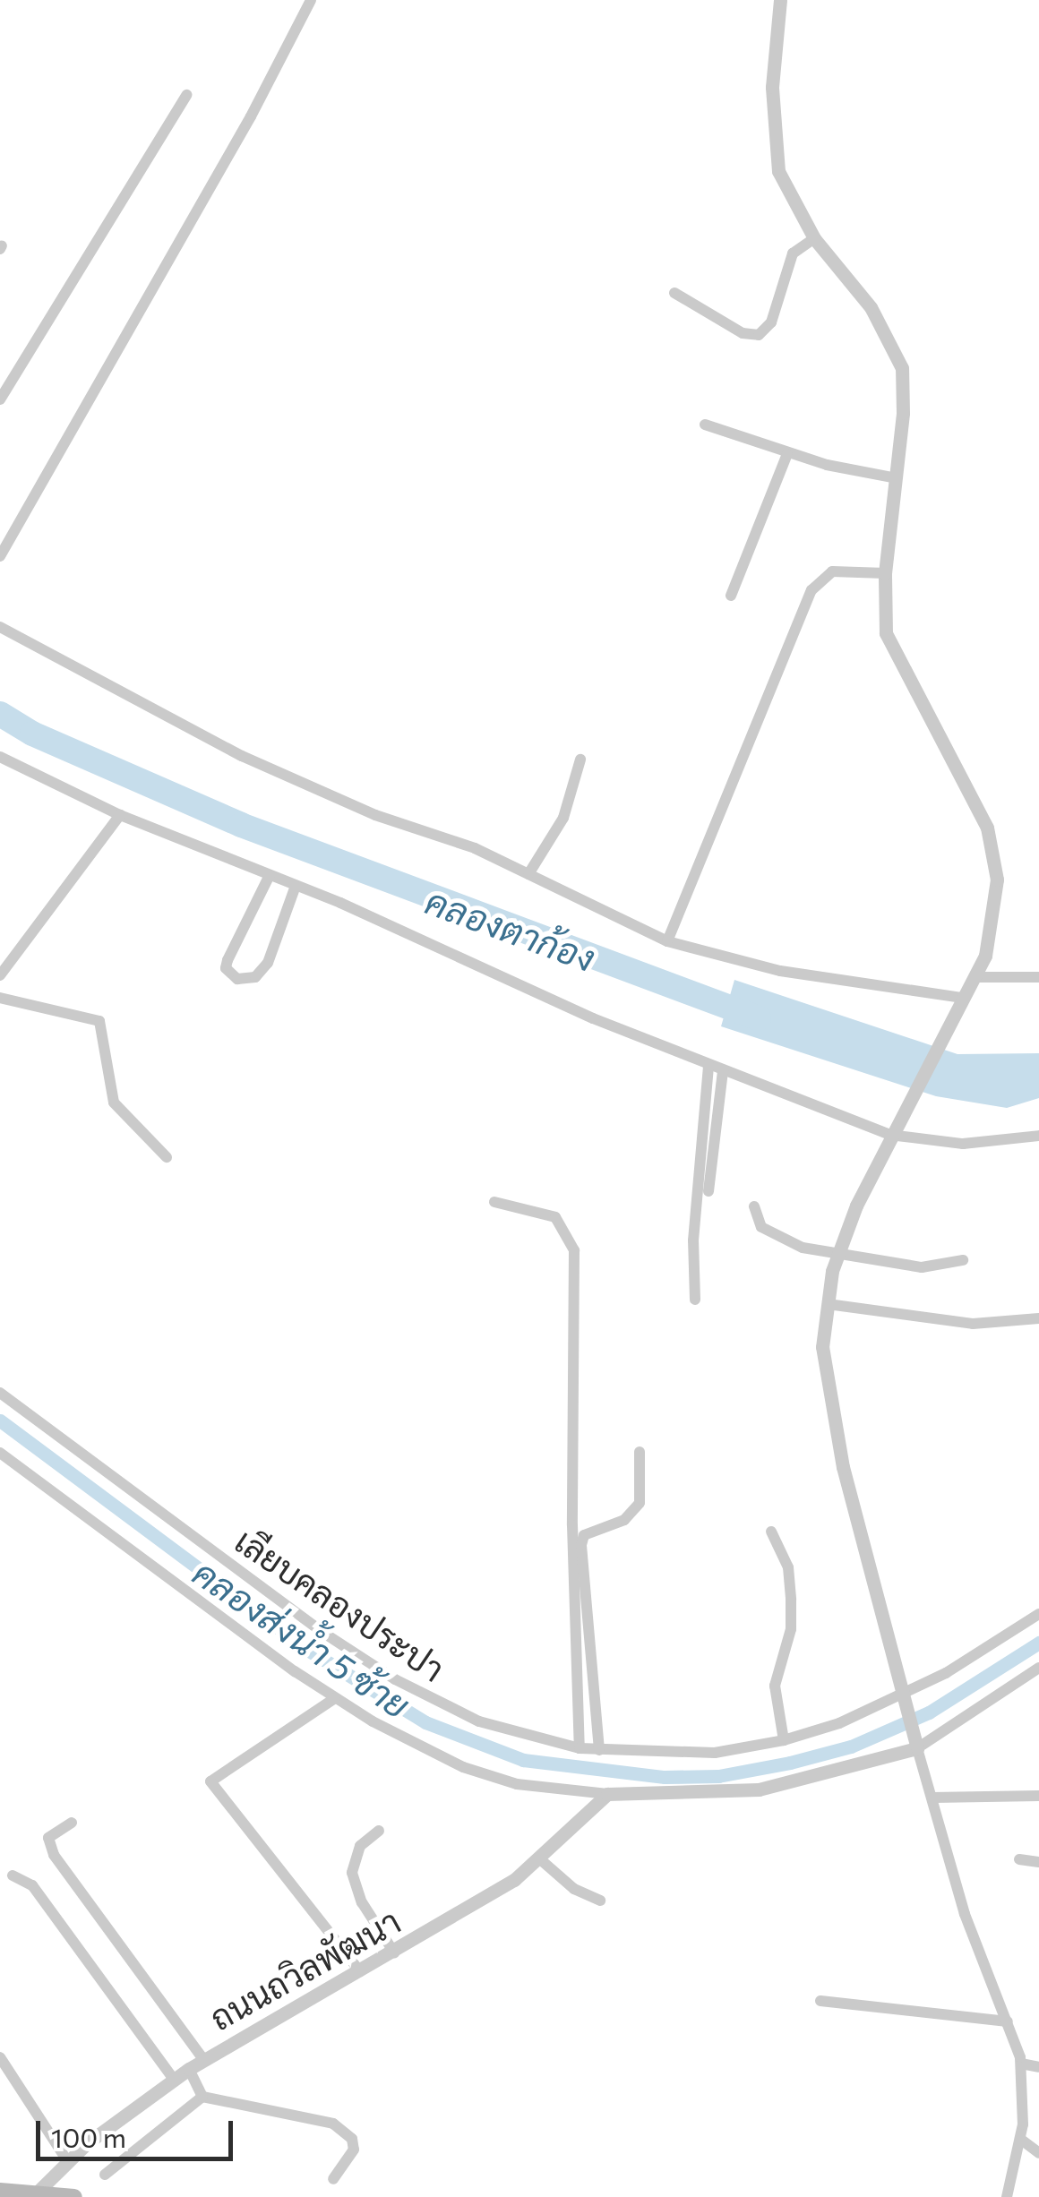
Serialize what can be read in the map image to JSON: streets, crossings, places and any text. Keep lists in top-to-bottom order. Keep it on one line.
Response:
{"streets":{"street":["เลียบคลองประปา","ถนนถวิลพัฒนา"]},"water":["คลองตาก้อง","คลองส่งน้ำ 5 ซ้าย"],"scale_bar":"100 m"}
